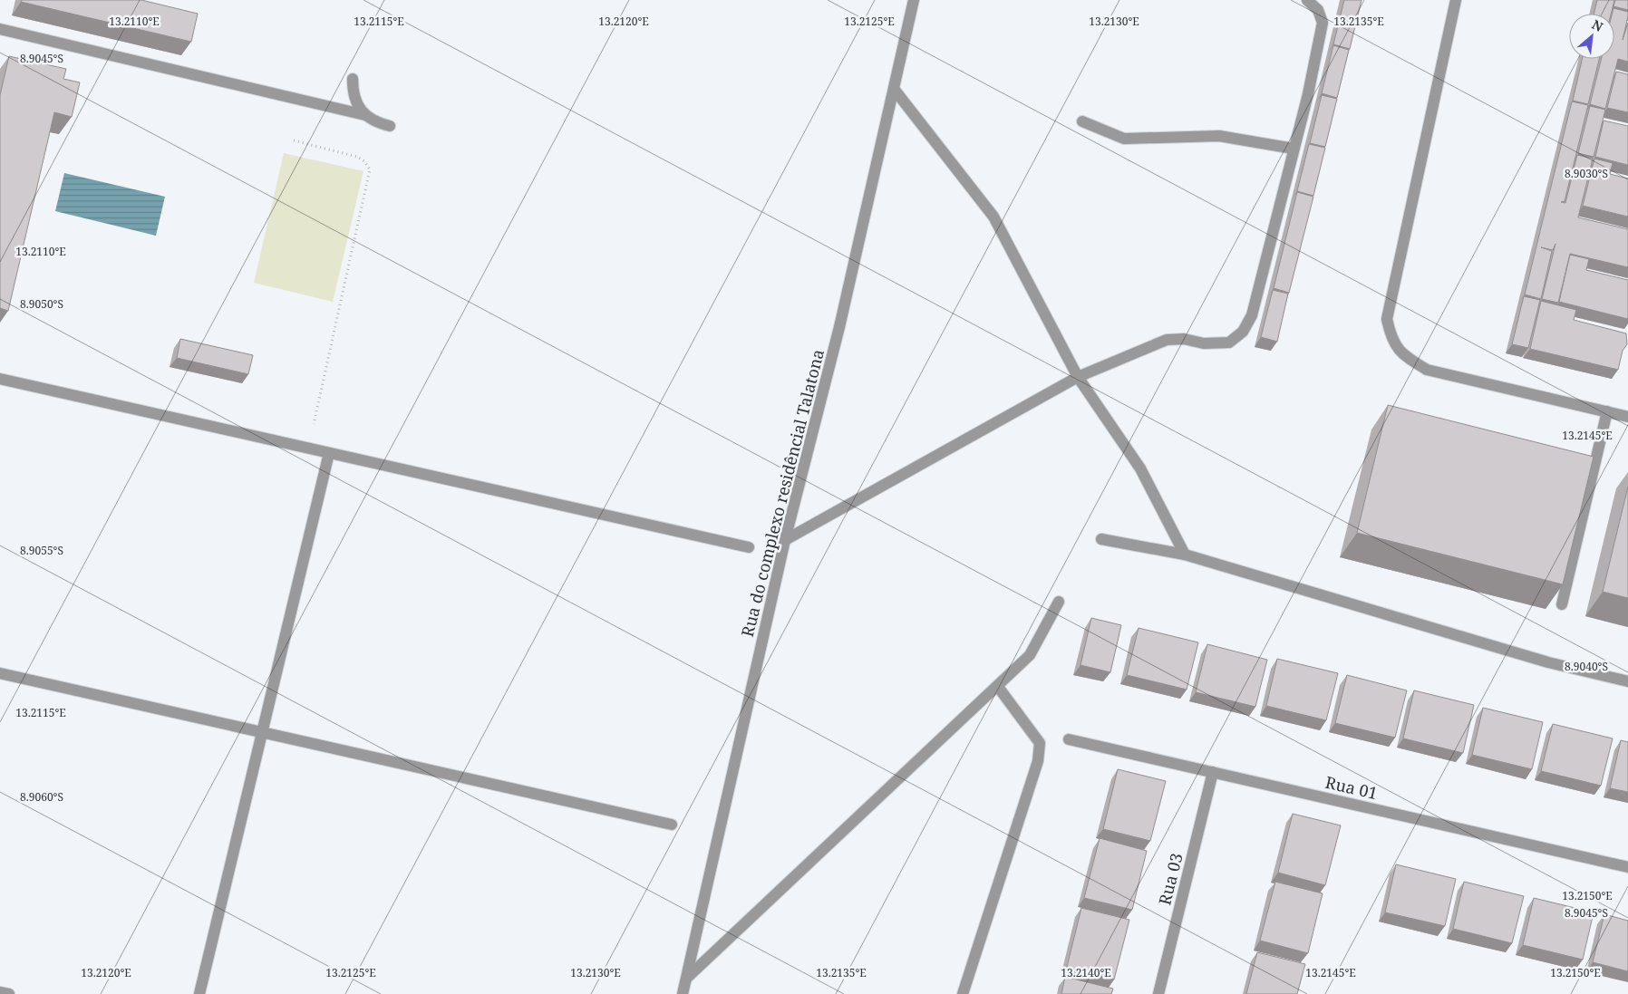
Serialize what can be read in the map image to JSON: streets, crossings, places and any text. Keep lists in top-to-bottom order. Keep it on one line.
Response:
{"streets":{"street":["Rua do complexo residêncial Talatona","Rua 01","Rua 03"]},"crossings":[["Rua 01","Rua 03"]],"north":"top right","coordinates":["13.2110°E","13.2115°E","13.2120°E","13.2125°E","13.2130°E","13.2135°E","8.9045°S","8.9030°S","8.9050°S","13.2145°E","8.9055°S","8.9040°S","8.9060°S","13.2150°E","13.2140°E"]}
